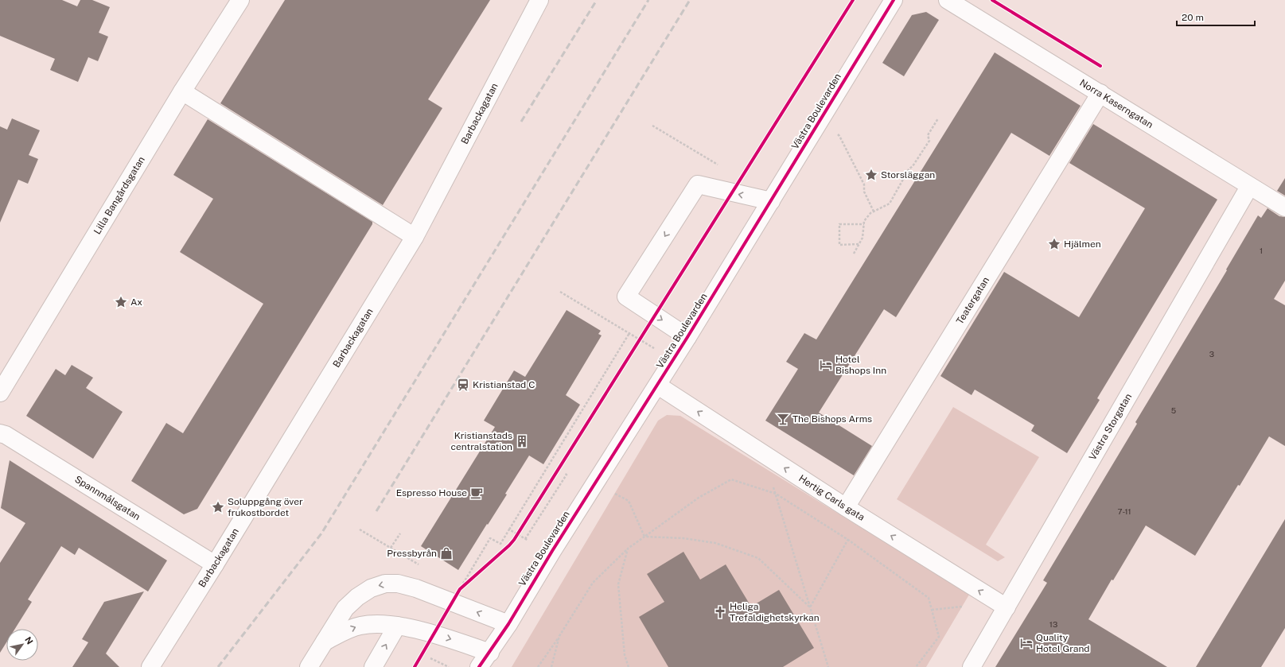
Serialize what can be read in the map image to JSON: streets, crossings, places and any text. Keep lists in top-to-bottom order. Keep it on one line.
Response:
{"streets":{"street":["Norra Kaserngatan","Västra Boulevarden","Barbackagatan","Lilla Bangårdsgatan","Teatergatan","Västra Storgatan","Spannmålsgatan","Hertig Carls gata"]},"crossings":[["Norra Kaserngatan","Teatergatan"],["Norra Kaserngatan","Västra Storgatan"],["Västra Boulevarden","Hertig Carls gata"],["Barbackagatan","Spannmålsgatan"],["Teatergatan","Hertig Carls gata"],["Västra Storgatan","Hertig Carls gata"]],"one_way":["Hertig Carls gata"],"places":{"place":["Storsläggan","Hjälmen","Ax","Soluppgång över frukostbordet"],"hotel":["Hotel Bishops Inn","Quality Hotel Grand"],"station":["Kristianstad C"],"bar":["The Bishops Arms"],"building":["Kristianstads centralstation"],"cafe":["Espresso House"],"shop":["Pressbyrån"],"church":["Heliga Trefaldighetskyrkan"]},"house_numbers":["1","3","5","7-11","13"],"scale_bar":"20 m","north":"top right"}
